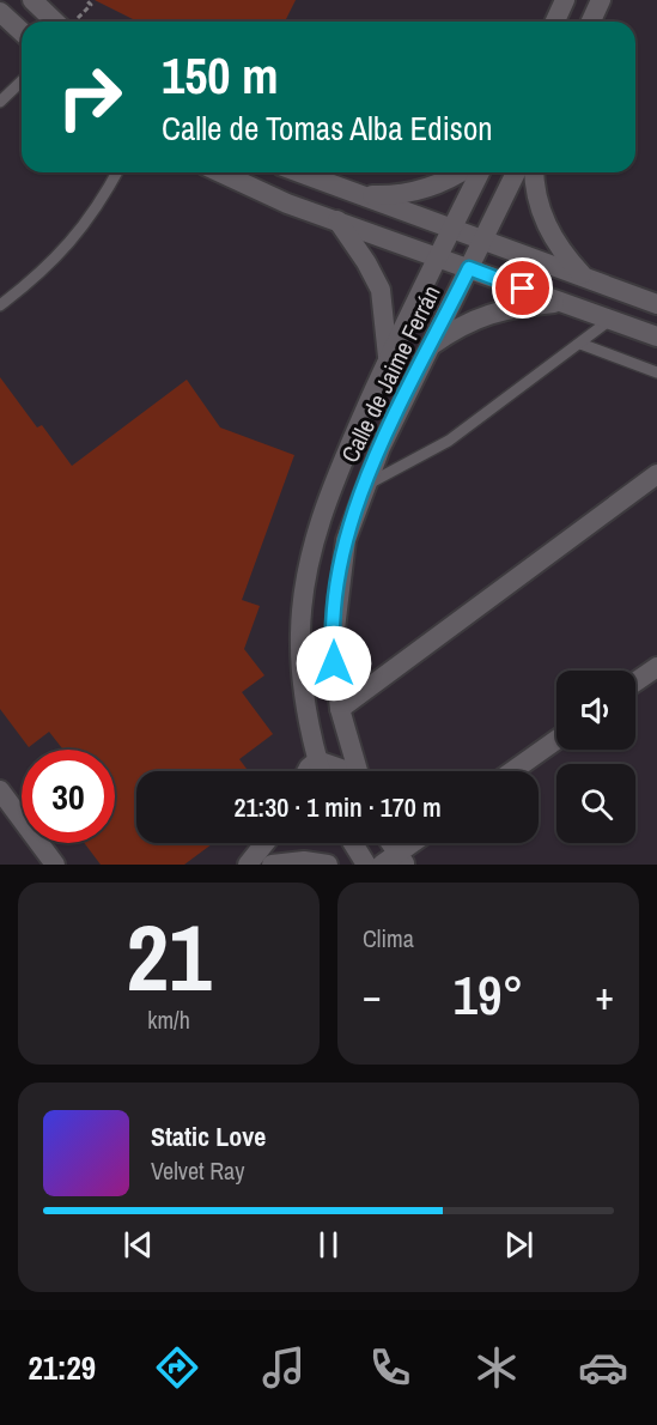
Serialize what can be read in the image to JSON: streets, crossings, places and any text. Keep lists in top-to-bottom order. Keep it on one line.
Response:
{"streets":{"street":["Calle de Jaime Ferrán"]},"page":{"turn":["150 m","Calle de Tomas Alba Edison"],"limit":"30","trip":"21:30 · 1 min · 170 m","tile":[["21","km/h"],"Clima"],"heat":["−","19°","+"],"song":["Static Love","Velvet Ray"],"tabs":"21:29"}}
